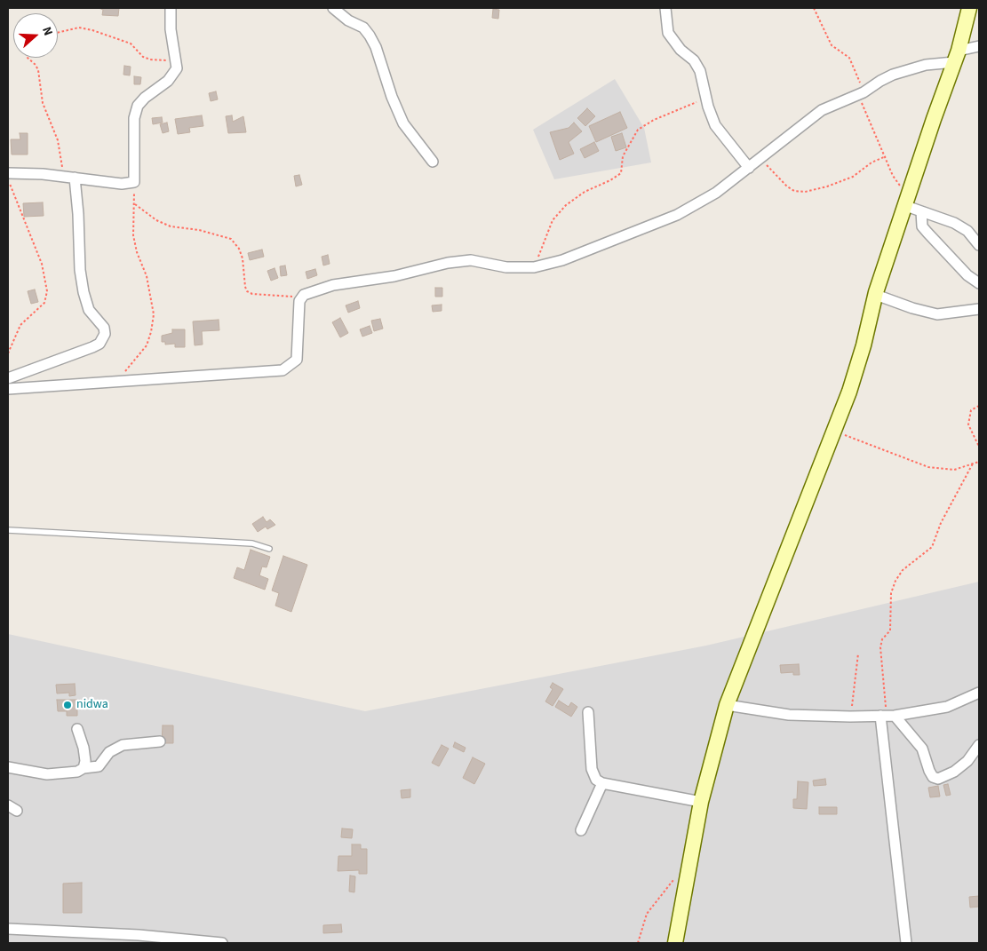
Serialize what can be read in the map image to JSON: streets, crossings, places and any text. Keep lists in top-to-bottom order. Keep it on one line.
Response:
{"places":["nidwa"],"north":"right"}
